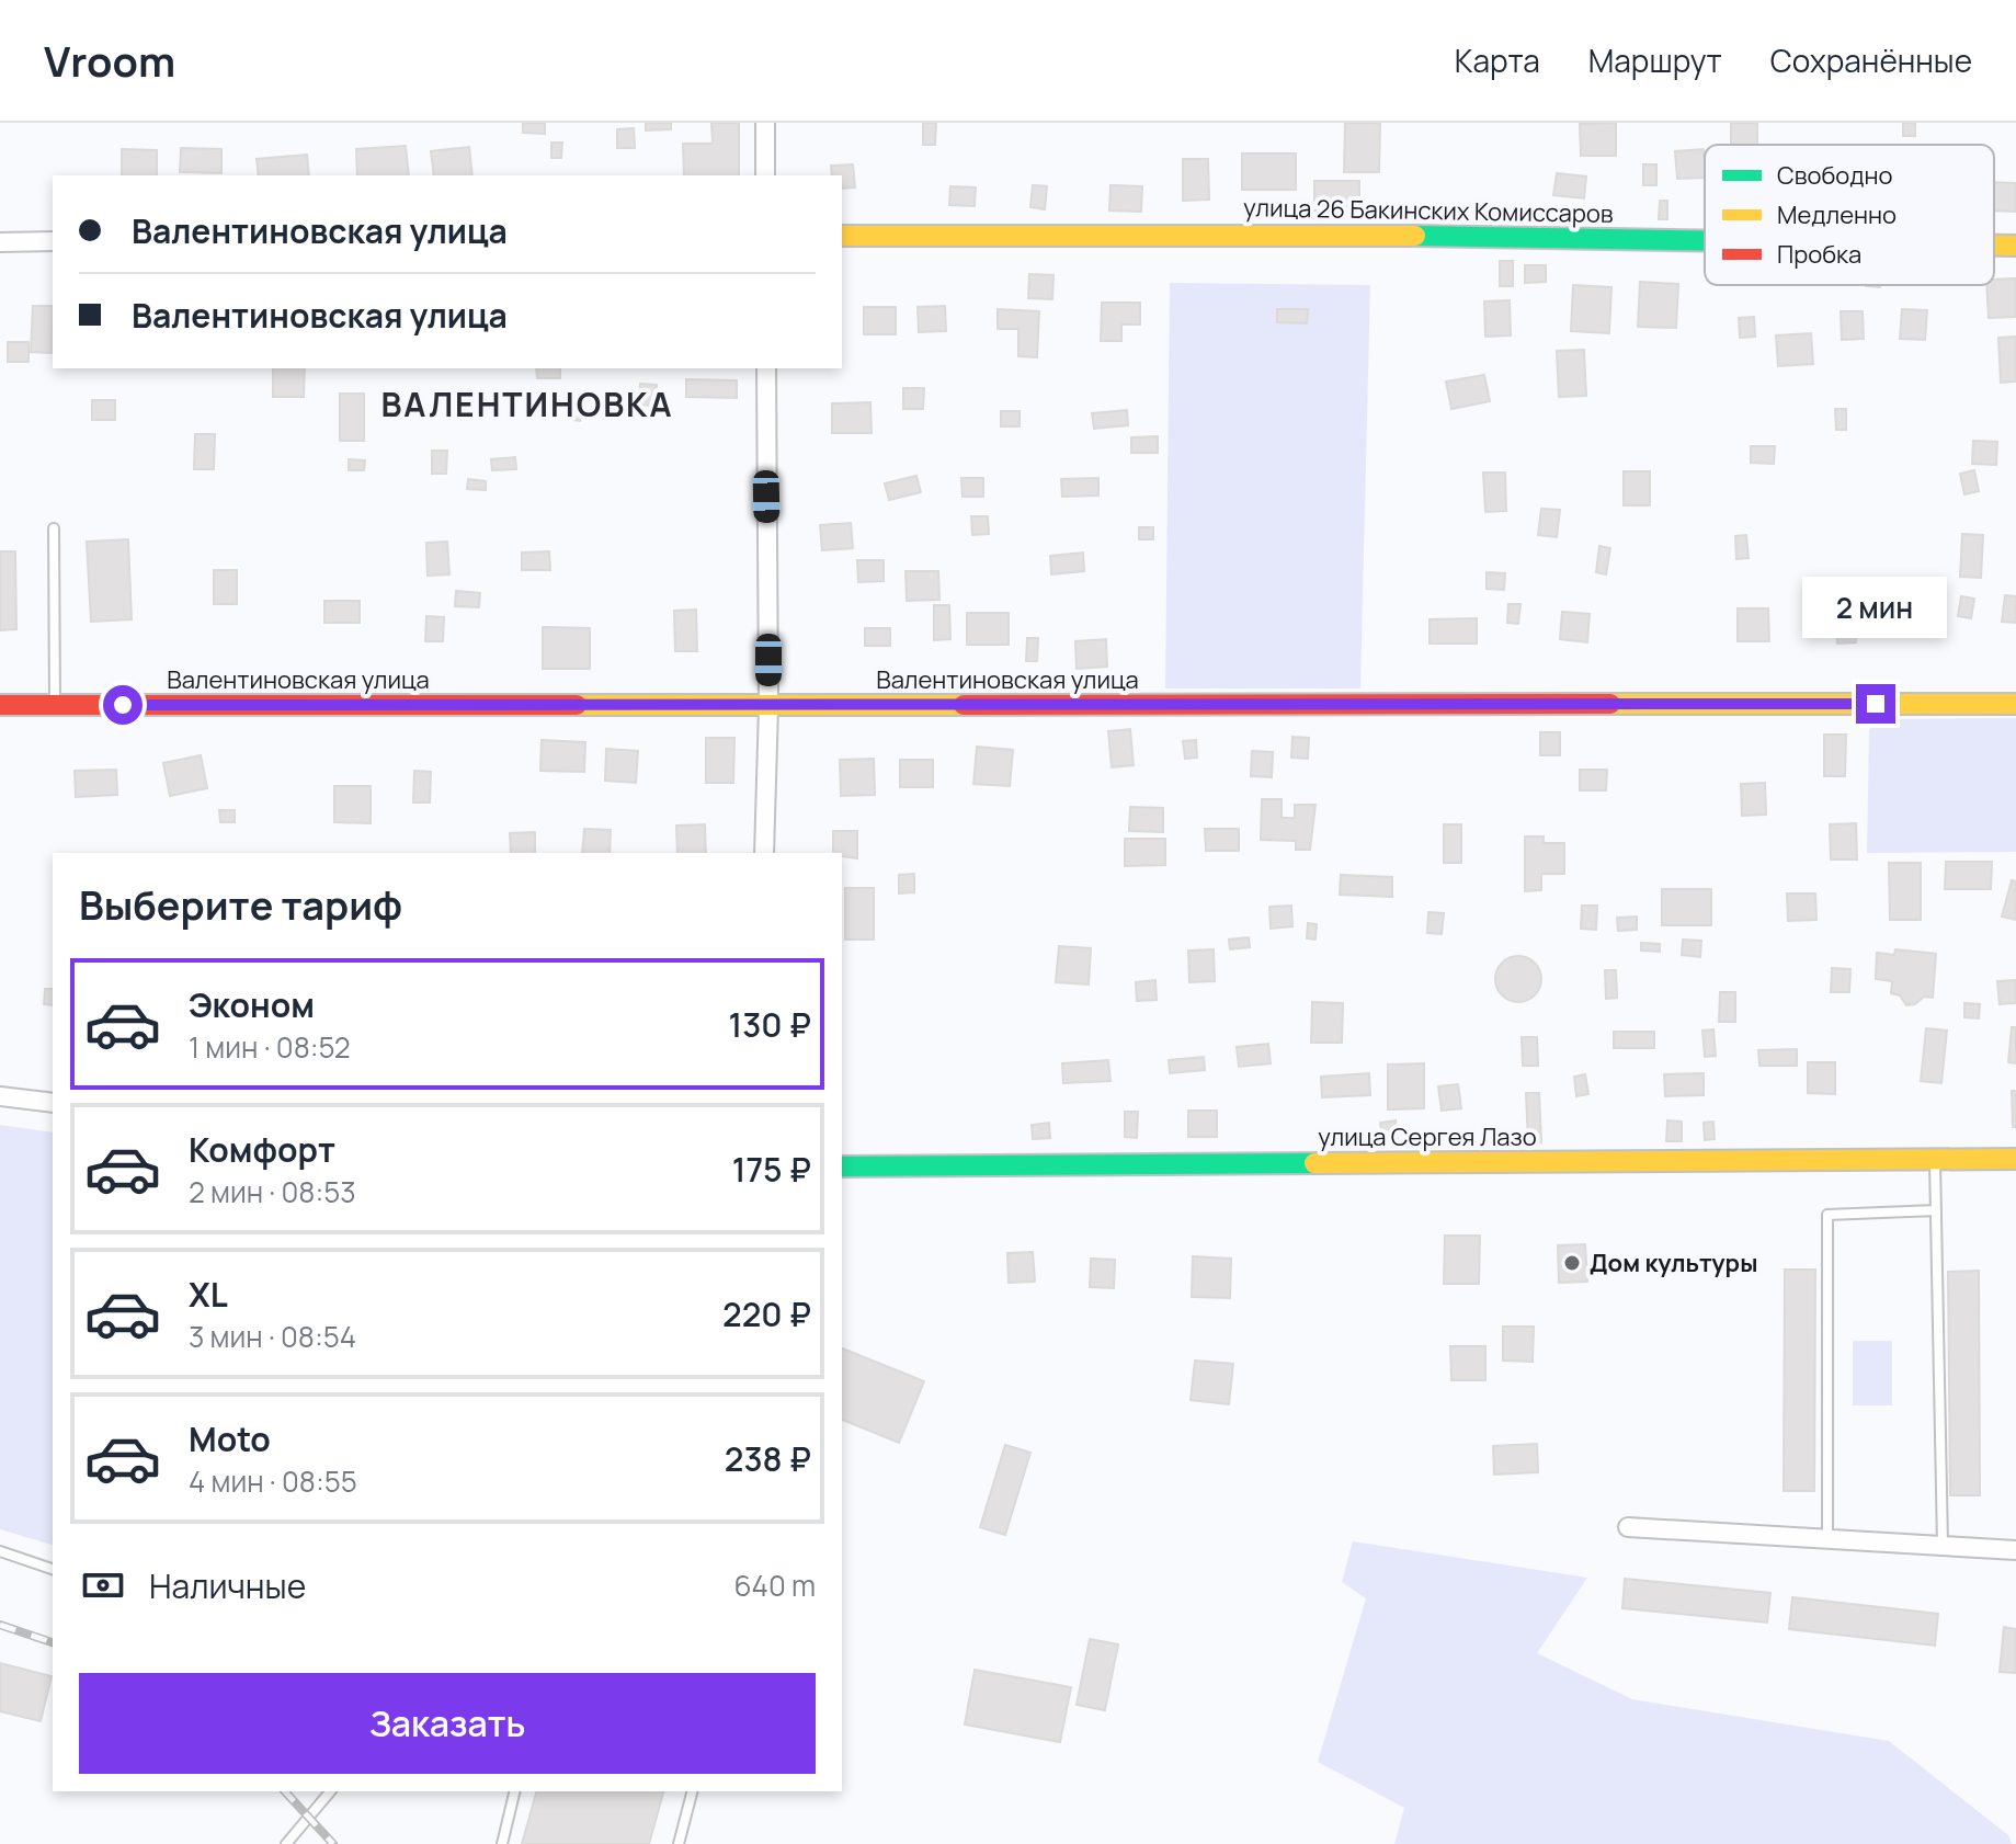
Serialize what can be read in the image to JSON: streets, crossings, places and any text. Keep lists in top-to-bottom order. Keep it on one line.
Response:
{"streets":{"street":["улица 26 Бакинских Комиссаров","Валентиновская улица","улица Сергея Лазо"]},"districts":["ВАЛЕНТИНОВКА"],"places":["Дом культуры"],"legend":["Свободно","Медленно","Пробка"],"page":{"header":"Vroom","nav":["Карта","Маршрут","Сохранённые"],"banner":["Валентиновская улица","Валентиновская улица"],"bubble":"2 мин","heading":"Выберите тариф","list":[{"name":"Эконом","note":"1 мин · 08:52","value":"130 ₽"},{"name":"Комфорт","note":"2 мин · 08:53","value":"175 ₽"},{"name":"XL","note":"3 мин · 08:54","value":"220 ₽"},{"name":"Moto","note":"4 мин · 08:55","value":"238 ₽"}],"pay":["Наличные","640 m"],"buttons":"Заказать"}}
